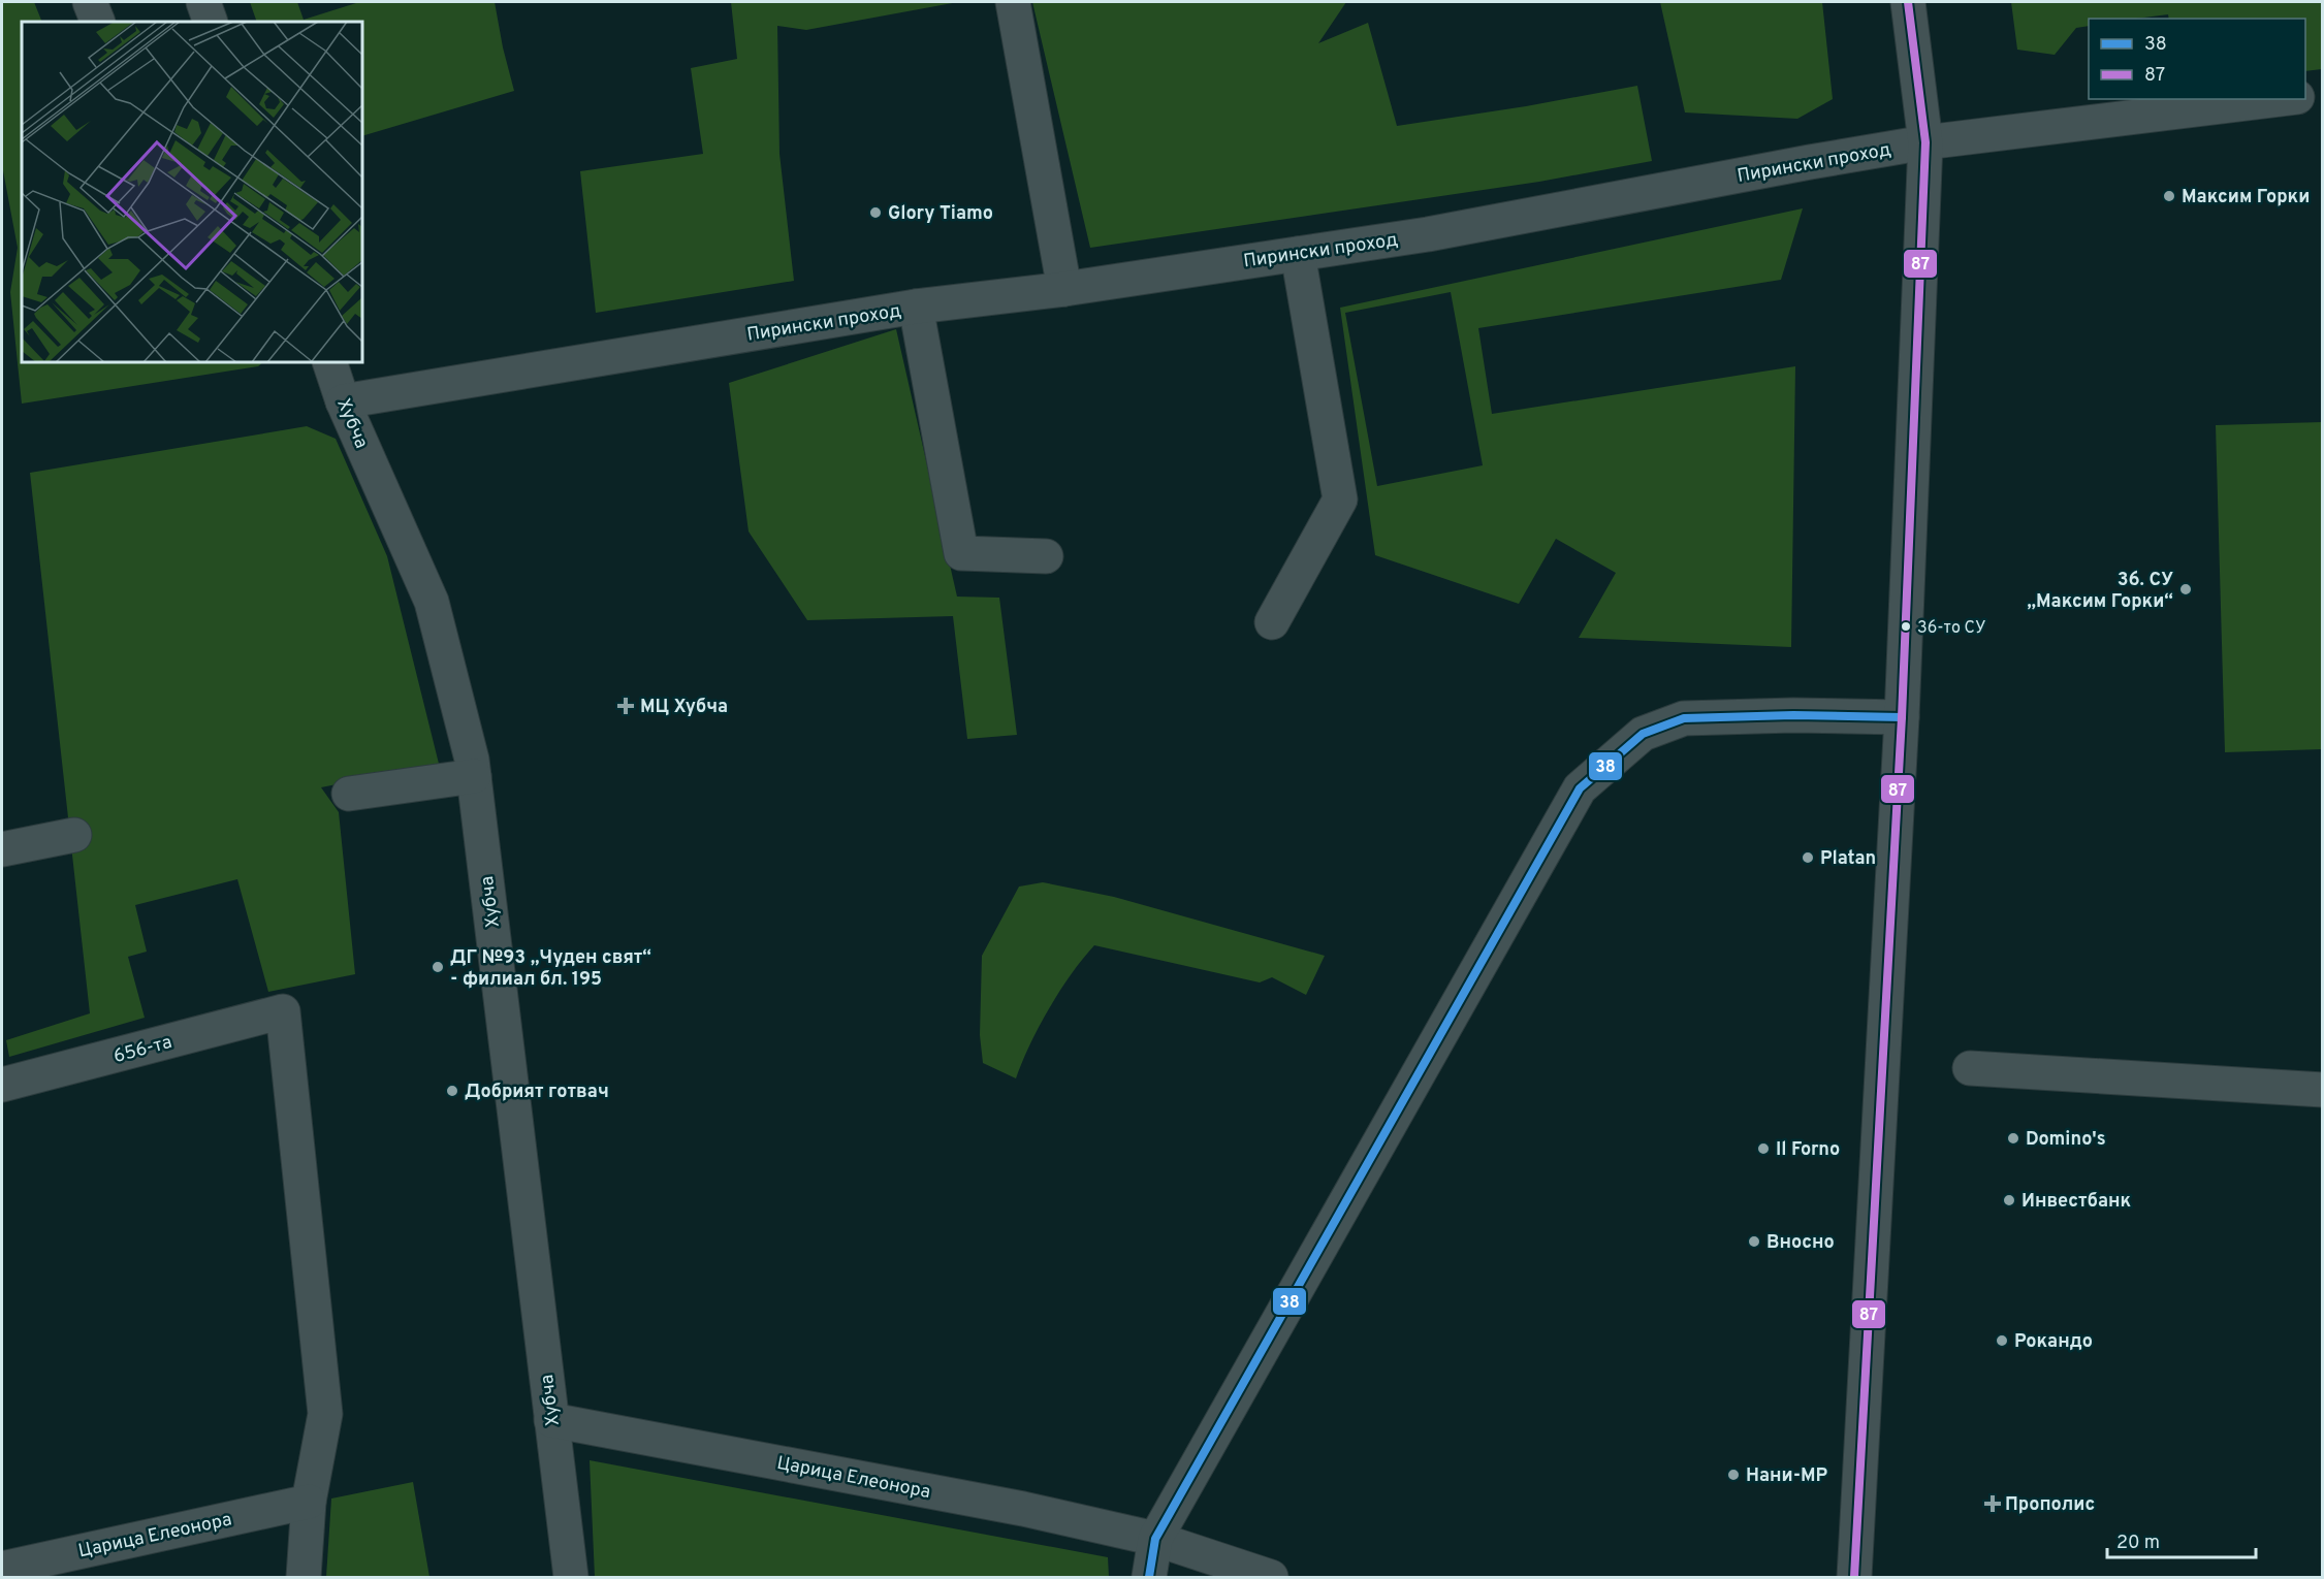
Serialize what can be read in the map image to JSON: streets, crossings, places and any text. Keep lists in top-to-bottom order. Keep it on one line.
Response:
{"streets":{"street":["Пирински проход","Хубча","656-та","Царица Елеонора"]},"crossings":[["Пирински проход","Хубча"],["Хубча","Царица Елеонора"],["656-та","Царица Елеонора"]],"places":{"other":["Максим Горки","Glory Tiamo","36. СУ „Максим Горки“","36-то СУ","Platan","ДГ №93 „Чуден свят“ - филиал бл. 195","Добрият готвач","Domino's","Il Forno","Инвестбанк","Вносно","Рокандо","Нани-МР"],"health":["МЦ Хубча","Прополис"]},"lines":["transit line 87","transit line 38"],"legend":["38","87"],"scale_bar":"20 m"}
